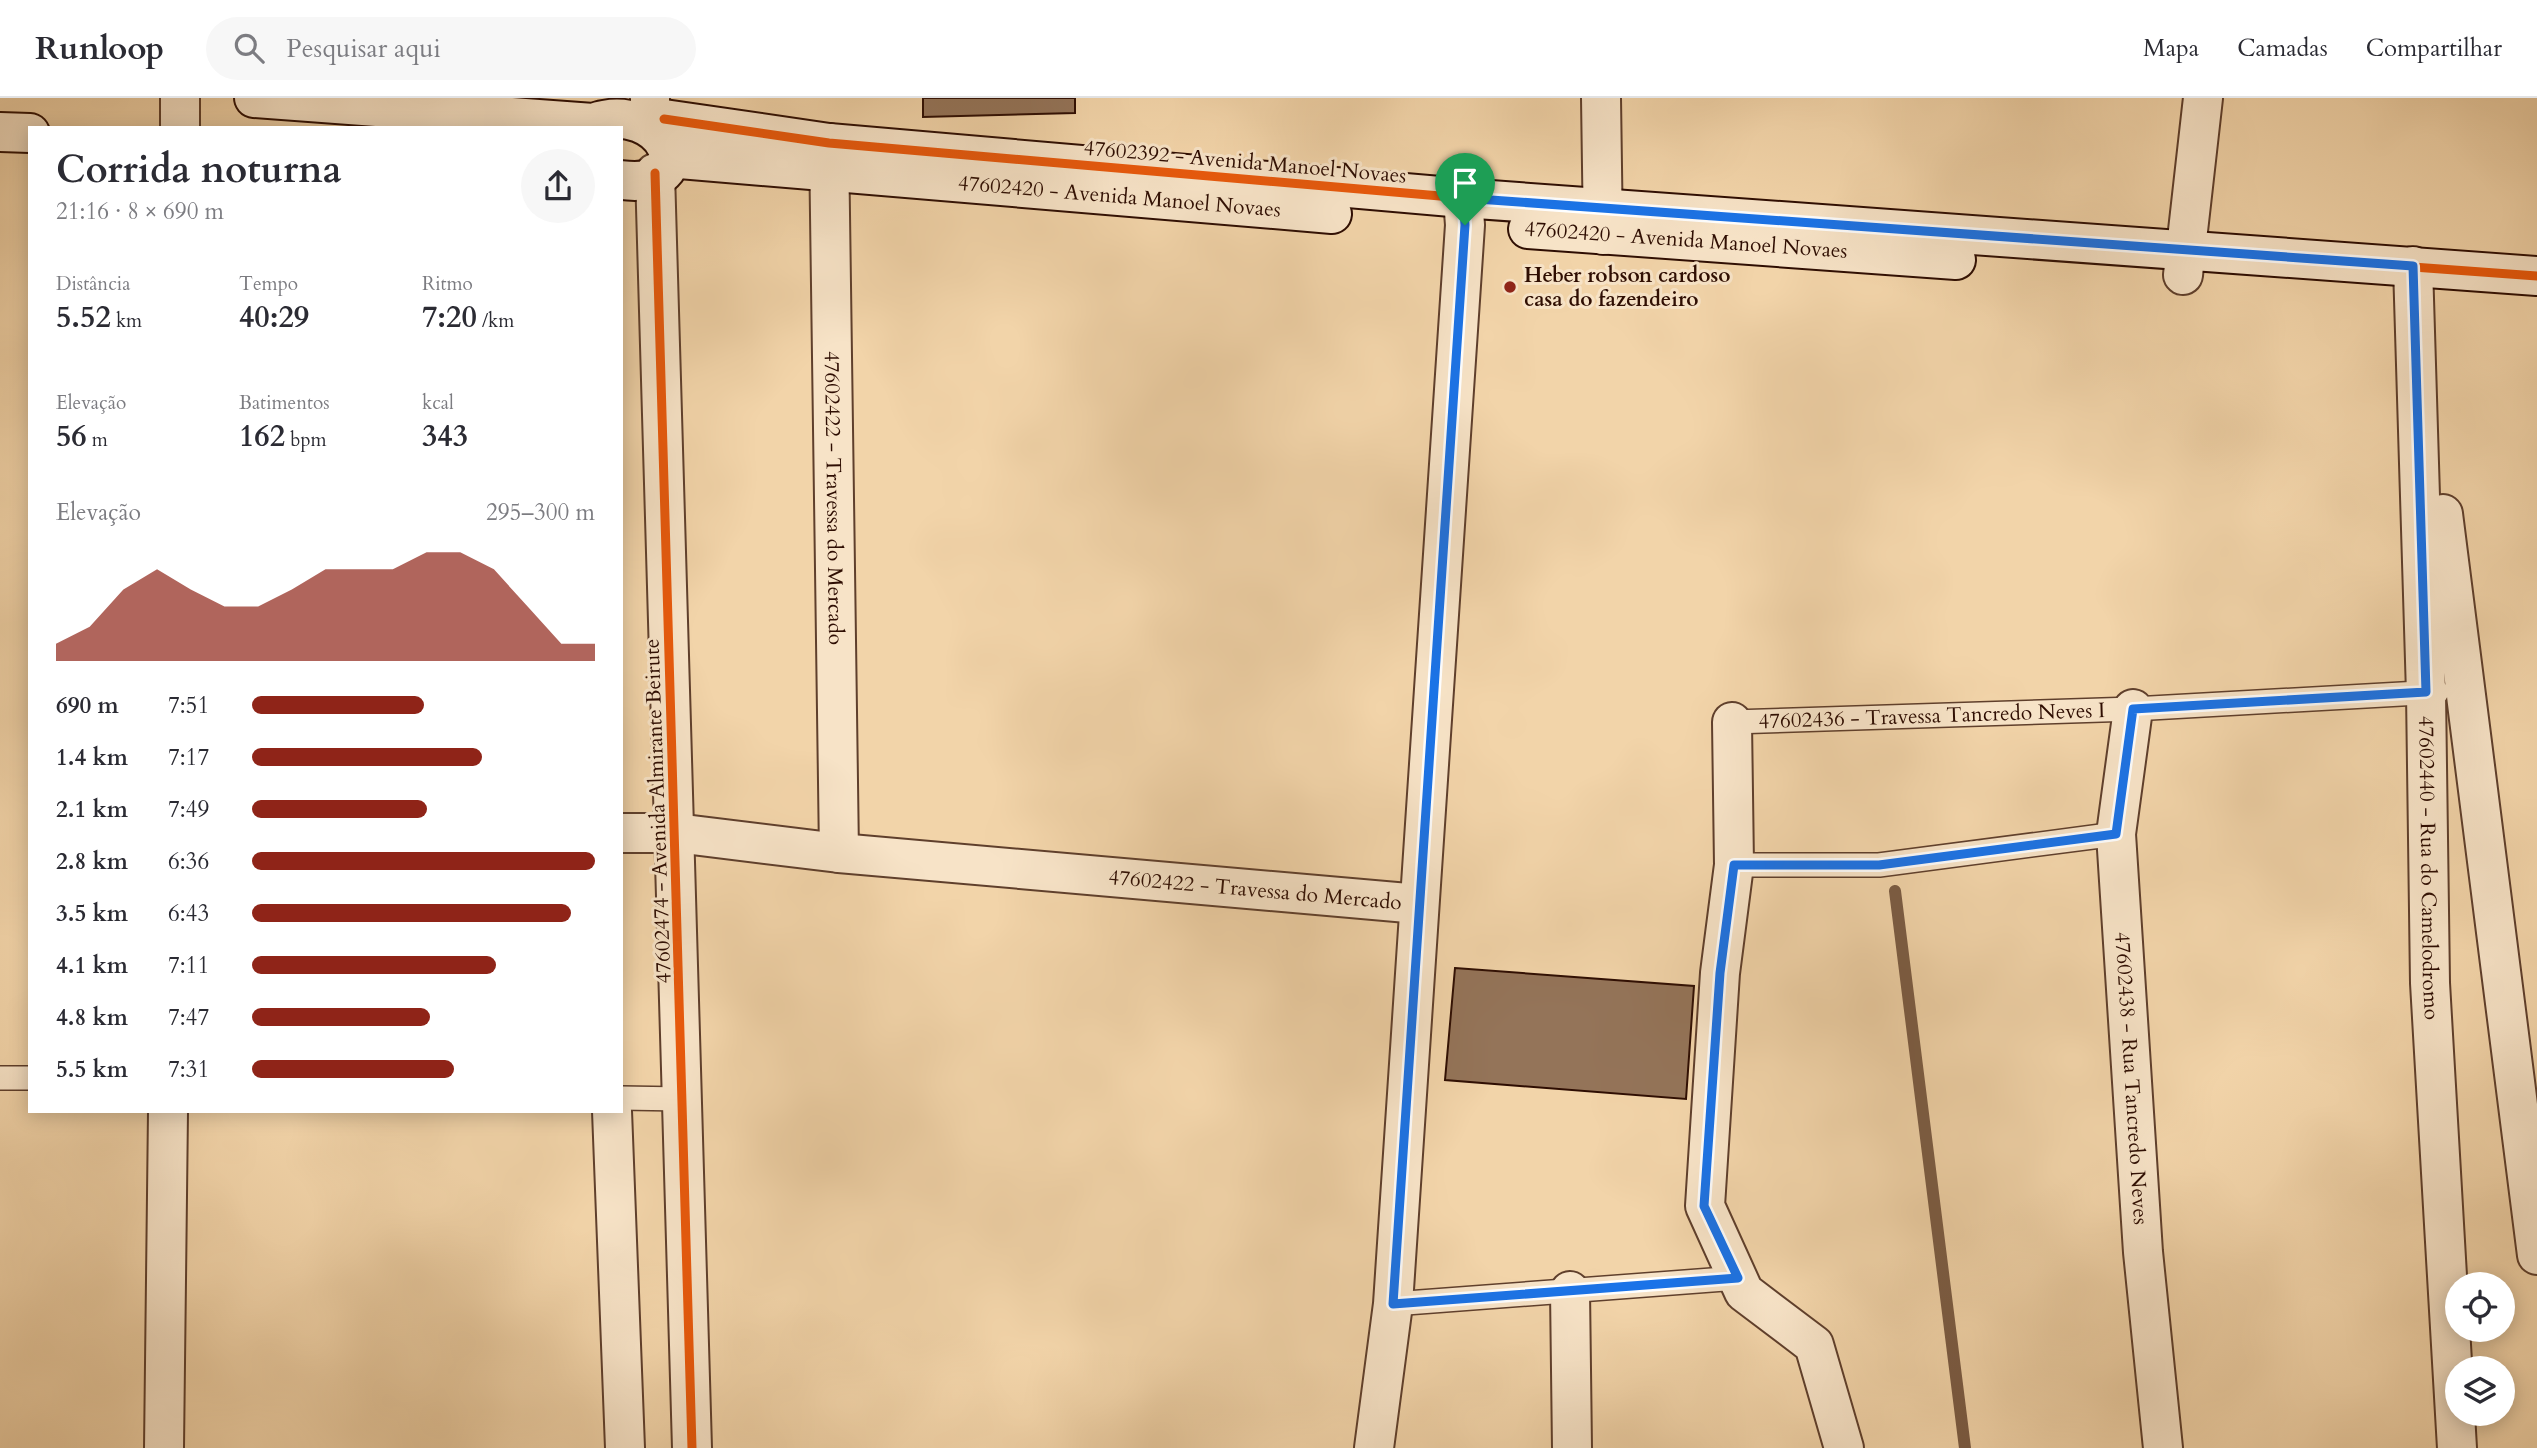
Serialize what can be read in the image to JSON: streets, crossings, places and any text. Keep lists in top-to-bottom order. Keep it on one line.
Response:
{"streets":{"street":["47602420 - Avenida Manoel Novaes","47602422 - Travessa do Mercado","47602474 - Avenida Almirante Beirute","47602440 - Rua do Camelodromo","47602438 - Rua Tancredo Neves"],"lane":["47602436 - Travessa Tancredo Neves I"],"cycle path":["47602392 - Avenida Manoel Novaes"]},"crossings":[["47602420 - Avenida Manoel Novaes","47602422 - Travessa do Mercado"],["47602420 - Avenida Manoel Novaes","47602474 - Avenida Almirante Beirute"],["47602420 - Avenida Manoel Novaes","47602440 - Rua do Camelodromo"],["47602422 - Travessa do Mercado","47602474 - Avenida Almirante Beirute"],["47602436 - Travessa Tancredo Neves I","47602440 - Rua do Camelodromo"],["47602436 - Travessa Tancredo Neves I","47602438 - Rua Tancredo Neves"]],"places":["Heber robson cardoso casa do fazendeiro"],"page":{"header":"Runloop","search":"Pesquisar aqui","nav":["Mapa","Camadas","Compartilhar"],"heading":["Corrida noturna","21:16 · 8 × 690 m"],"stats":[["Distância","5.52 km"],["Tempo","40:29"],["Ritmo","7:20 /km"],["Elevação","56 m"],["Batimentos","162 bpm"],["kcal","343"]],"chart":["Elevação","295–300 m"],"list":[{"name":"690 m","note":"7:51"},{"name":"1.4 km","note":"7:17"},{"name":"2.1 km","note":"7:49"},{"name":"2.8 km","note":"6:36"},{"name":"3.5 km","note":"6:43"},{"name":"4.1 km","note":"7:11"},{"name":"4.8 km","note":"7:47"},{"name":"5.5 km","note":"7:31"}]}}
